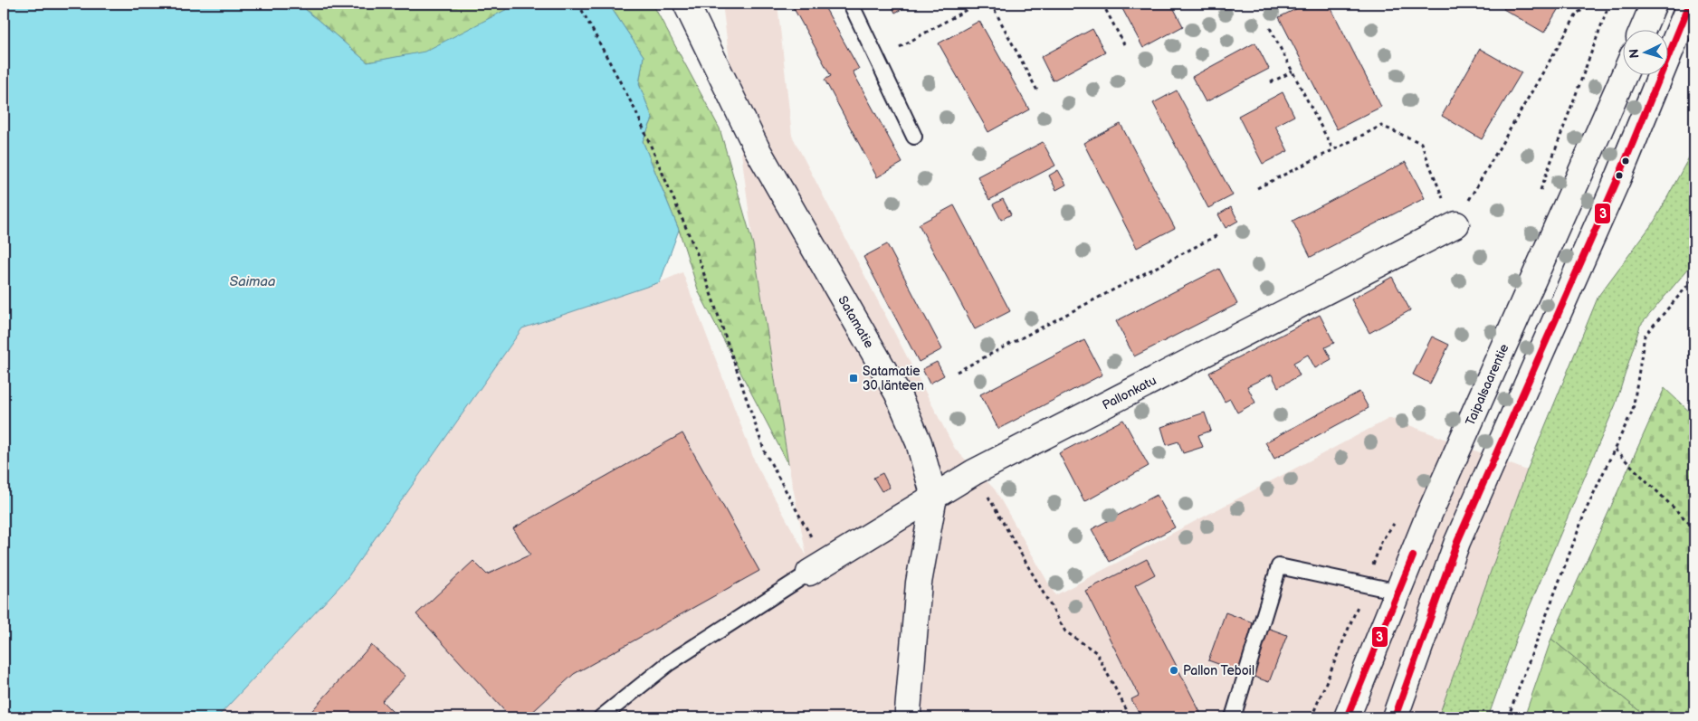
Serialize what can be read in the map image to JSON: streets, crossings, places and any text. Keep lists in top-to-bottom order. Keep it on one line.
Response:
{"streets":{"main road":["Satamatie","Taipalsaarentie","Pallonkatu"]},"crossings":[["Satamatie","Pallonkatu"]],"water":["Saimaa"],"places":{"transit":["Satamatie 30 länteen"],"other":["Pallon Teboil"]},"lines":["transit line 3"],"north":"left"}
